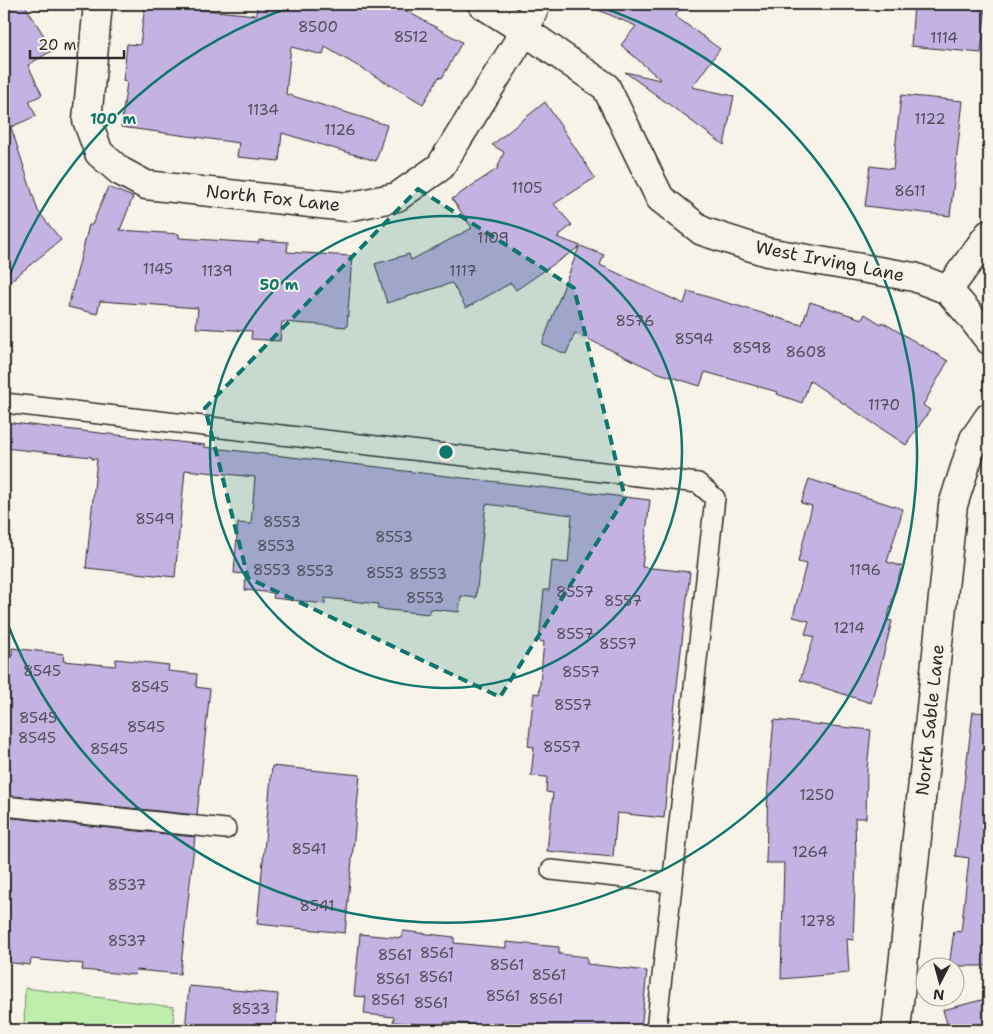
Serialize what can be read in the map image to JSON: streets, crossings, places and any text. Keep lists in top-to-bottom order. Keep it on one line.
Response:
{"streets":{"street":["North Fox Lane","West Irving Lane","North Sable Lane"]},"crossings":[["North Fox Lane","West Irving Lane"]],"house_numbers":["8500","8512","1114","1134","1122","1126","1105","8611","1109","1145","1139","1117","8576","8594","8598","8608","1170","8549","8553","8553","8553","8553","1196","8553","8553","8553","8557","8553","8557","1214","8557","8557","8545","8557","8545","8557","8545","8545","8545","8557","8545","1250","8541","1264","8537","8541","1278","8537","8561","8561","8561","8561","8561","8561","8561","8561","8561","8561","8533"],"scale_bar":"20 m","north":"bottom","rings":["100 m","50 m"]}
